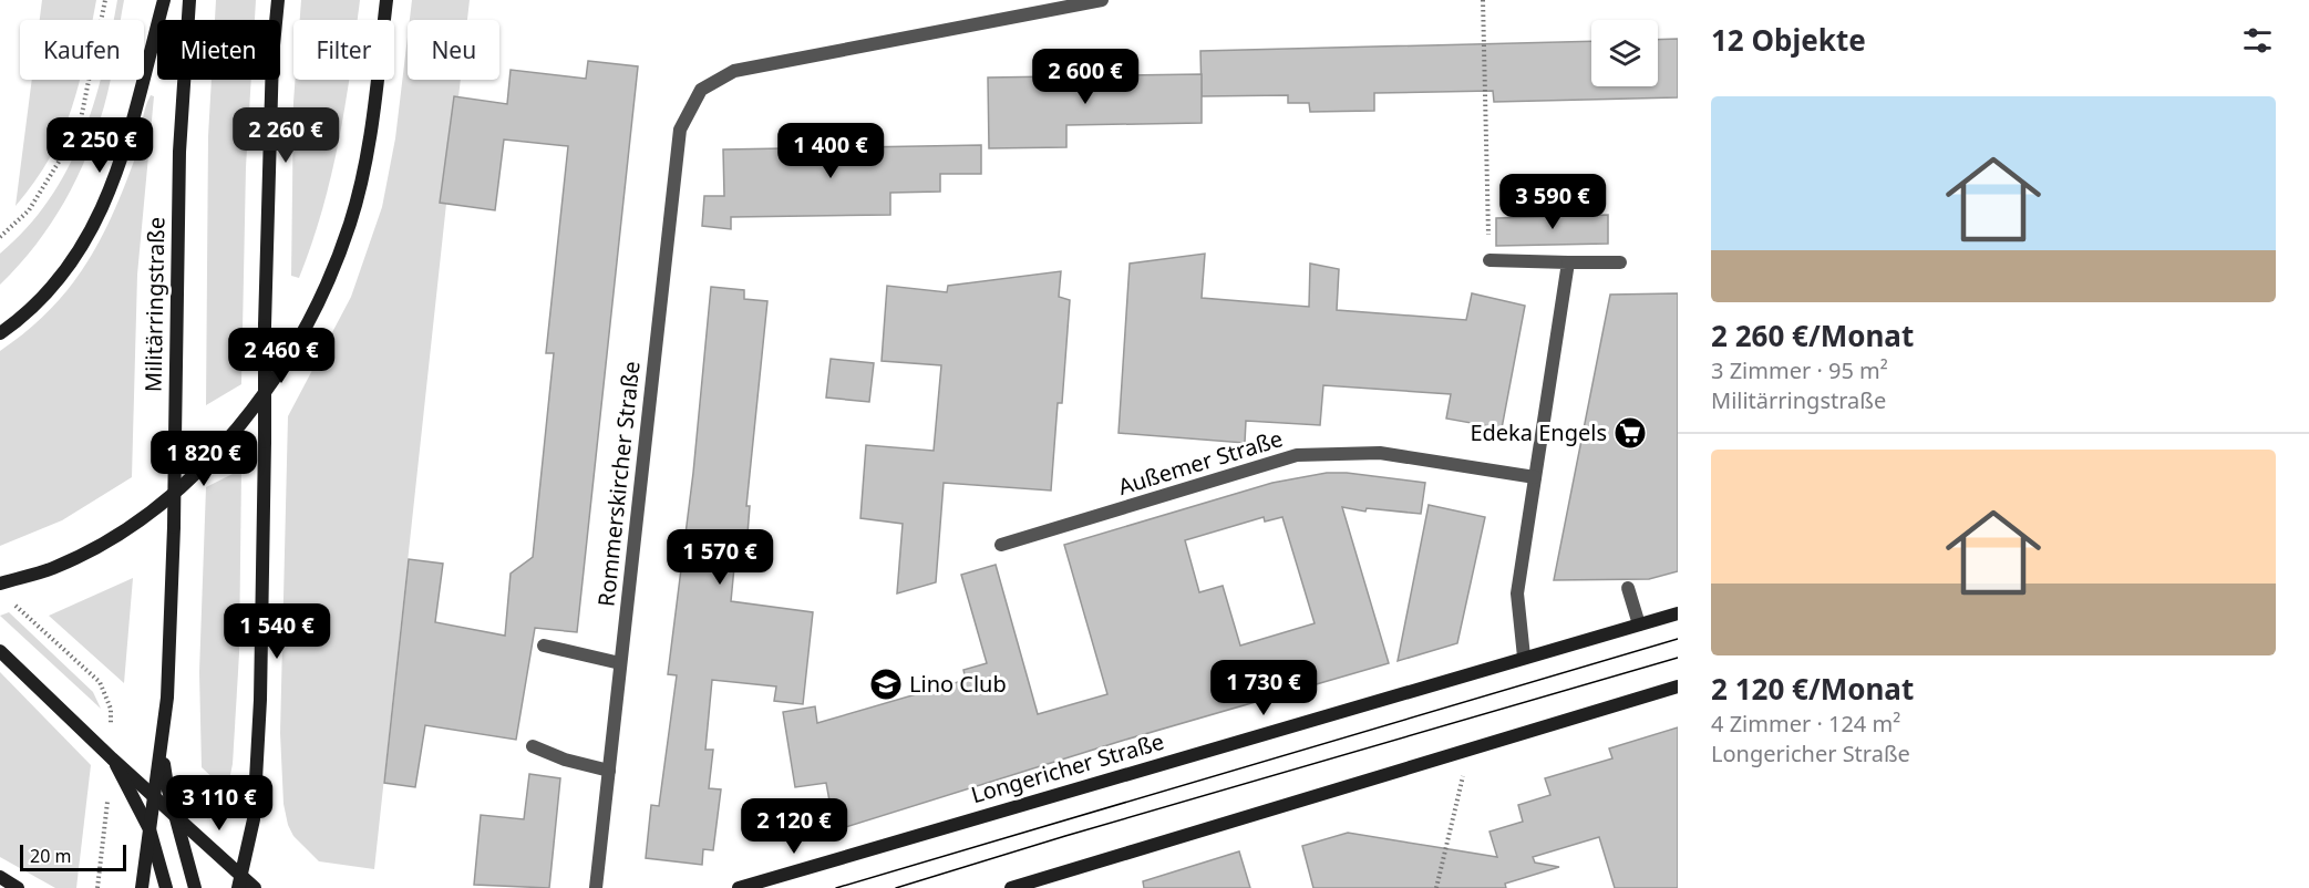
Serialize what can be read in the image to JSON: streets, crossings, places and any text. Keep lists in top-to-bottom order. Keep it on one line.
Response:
{"streets":{"main road":["Militärringstraße","Longericher Straße"],"street":["Außemer Straße","Rommerskircher Straße"]},"places":{"supermarket":["Edeka Engels"],"school or university":["Lino Club"]},"scale_bar":"20 m","page":{"heading":"12 Objekte","chip":["Kaufen","Mieten","Filter","Neu"],"price":["2 600 €","2 260 €","2 250 €","1 400 €","3 590 €","2 460 €","1 820 €","1 570 €","1 540 €","1 730 €","3 110 €","2 120 €"],"list":[{"name":"2 260 €/Monat","note":"3 Zimmer · 95 m² · Militärringstraße"},{"name":"2 120 €/Monat","note":"4 Zimmer · 124 m² · Longericher Straße"}],"scale":"20 m"}}
